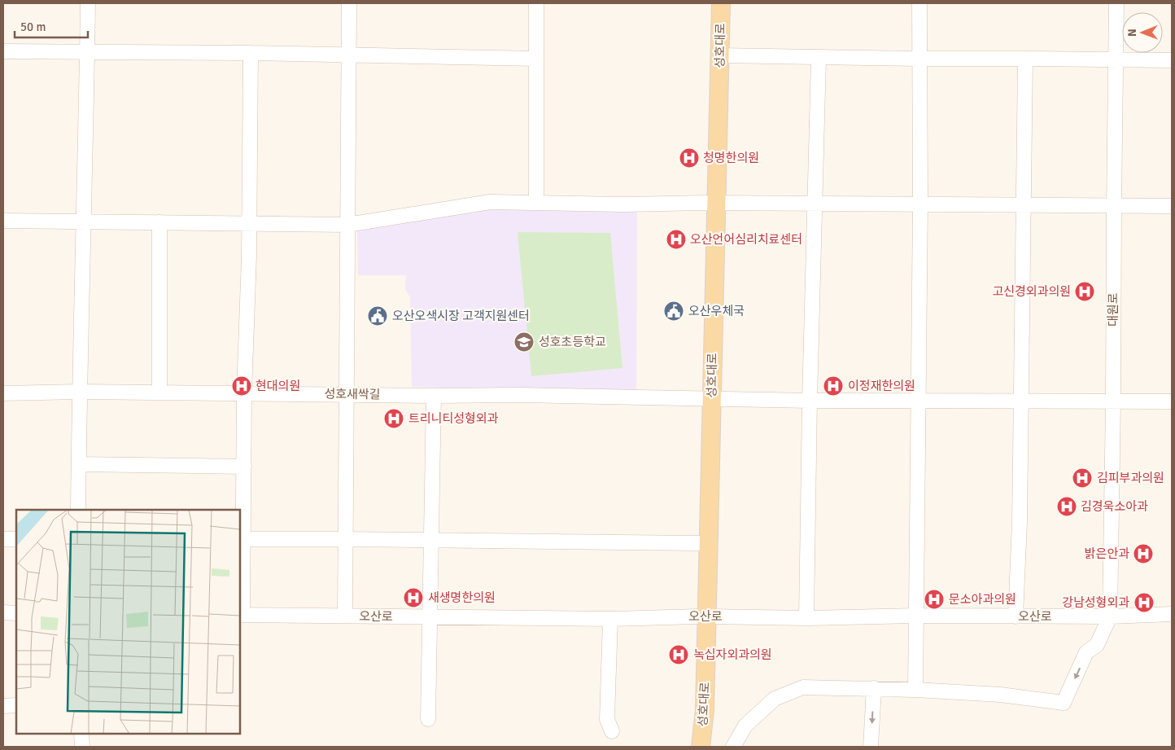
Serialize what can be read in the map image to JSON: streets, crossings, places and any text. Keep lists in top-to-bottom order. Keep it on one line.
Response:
{"streets":{"main road":["성호대로"],"street":["대원로","성호새싹길","오산로"]},"crossings":[["성호대로","성호새싹길"],["성호대로","오산로"],["대원로","성호새싹길"],["대원로","오산로"]],"places":{"hospital":["청명한의원","오산언어심리치료센터","고신경외과의원","현대의원","이정재한의원","트리니티성형외과","김피부과의원","김경욱소아과","밝은안과","새생명한의원","문소아과의원","강남성형외과","녹십자외과의원"],"public building":["오산우체국","오산오색시장 고객지원센터"],"school or university":["성호초등학교"]},"scale_bar":"50 m","north":"left"}
